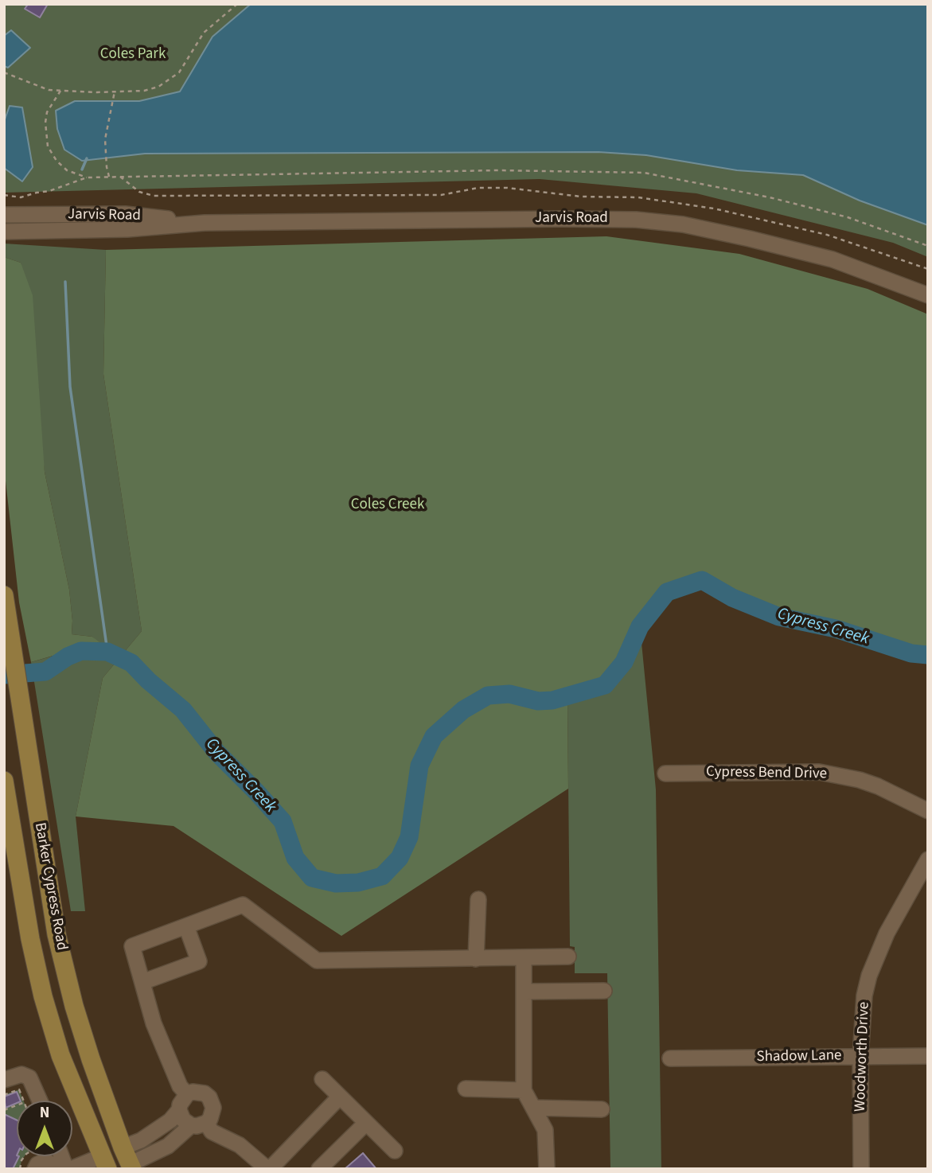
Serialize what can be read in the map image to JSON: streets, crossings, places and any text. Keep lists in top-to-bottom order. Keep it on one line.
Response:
{"streets":{"main road":["Barker Cypress Road"],"street":["Jarvis Road","Cypress Bend Drive","Shadow Lane","Woodworth Drive"]},"crossings":[["Shadow Lane","Woodworth Drive"]],"water":["Cypress Creek"],"parks":["Coles Park","Coles Creek"],"north":"top"}
